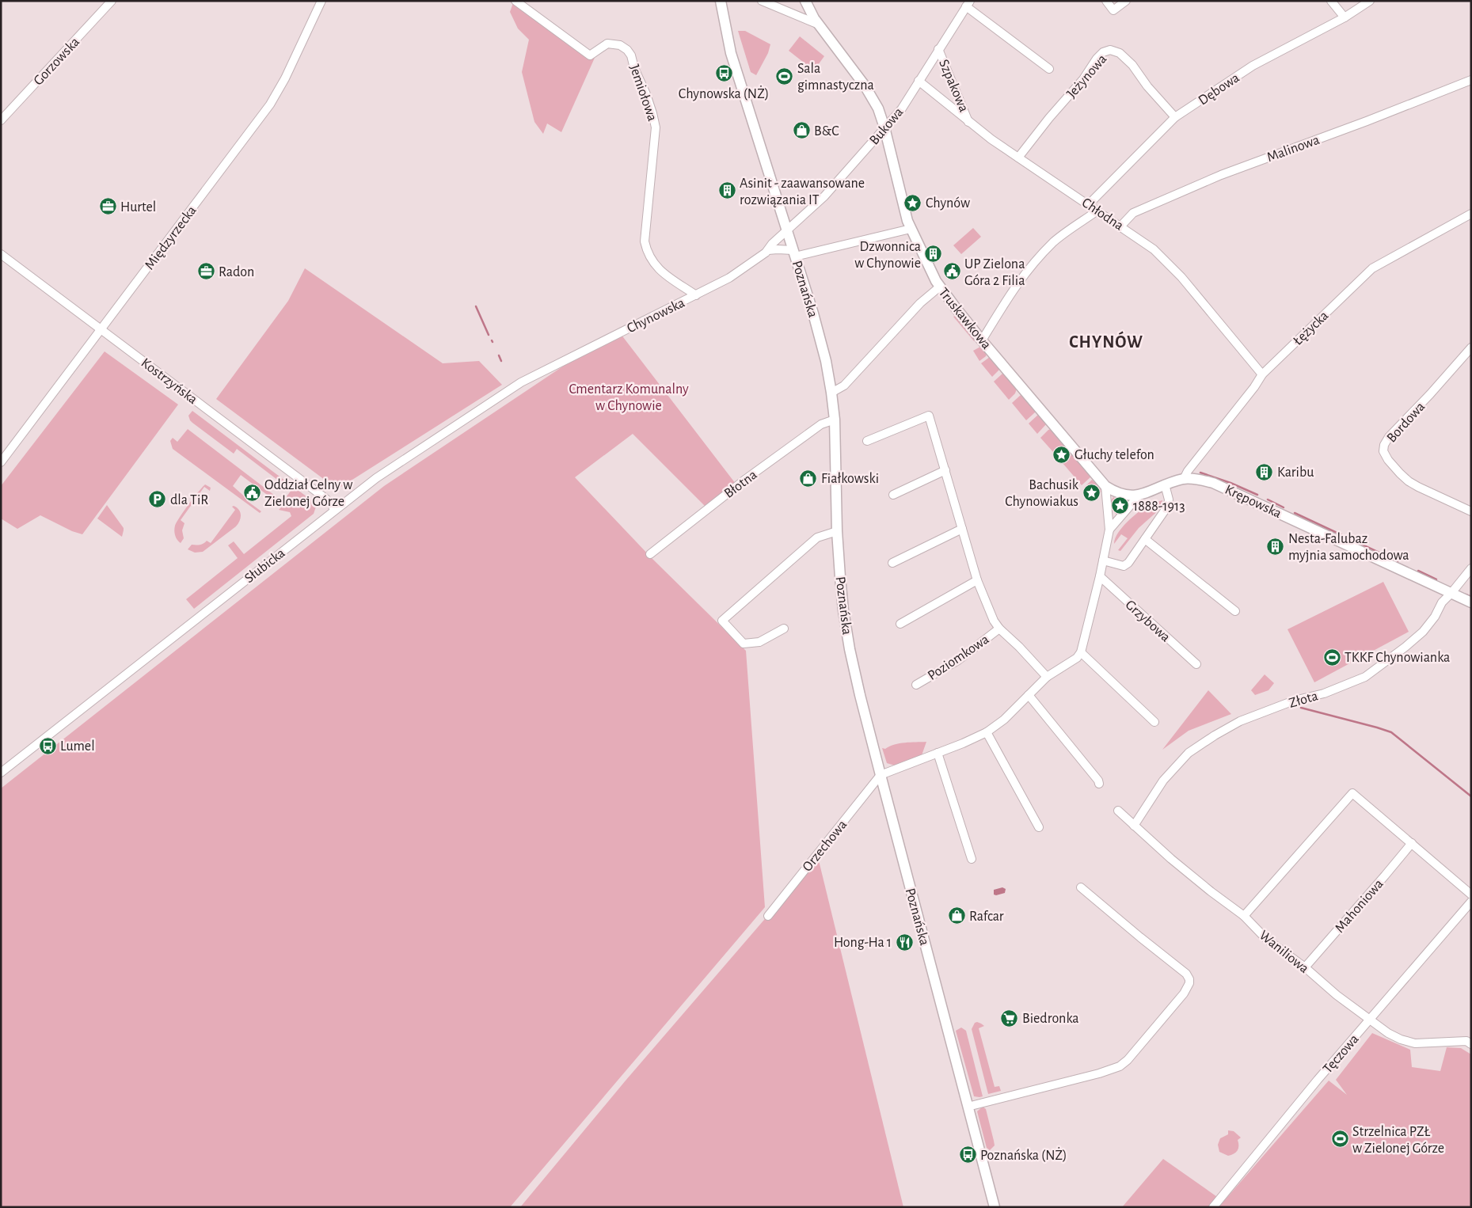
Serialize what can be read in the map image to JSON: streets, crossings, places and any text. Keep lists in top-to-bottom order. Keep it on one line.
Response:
{"streets":{"street":["Gorzowska","Jeżynowa","Szpakowa","Dębowa","Jemiołowa","Bukowa","Malinowa","Chłodna","Międzyrzecka","Poznańska","Chynowska","Truskawkowa","Łężycka","Kostrzyńska","Bordowa","Błotna","Krępowska","Słubicka","Grzybowa","Poziomkowa","Złota","Orzechowa","Mahoniowa","Waniliowa","Tęczowa"]},"crossings":[["Jeżynowa","Dębowa"],["Jeżynowa","Chłodna"],["Szpakowa","Bukowa"],["Szpakowa","Chłodna"],["Dębowa","Chłodna"],["Jemiołowa","Chynowska"],["Bukowa","Chłodna"],["Bukowa","Poznańska"],["Bukowa","Chynowska"],["Bukowa","Truskawkowa"],["Malinowa","Chłodna"],["Chłodna","Łężycka"],["Międzyrzecka","Kostrzyńska"],["Poznańska","Chynowska"],["Poznańska","Błotna"],["Poznańska","Orzechowa"],["Chynowska","Słubicka"],["Truskawkowa","Łężycka"],["Truskawkowa","Krępowska"],["Łężycka","Krępowska"],["Kostrzyńska","Słubicka"],["Krępowska","Złota"],["Złota","Waniliowa"],["Mahoniowa","Waniliowa"],["Waniliowa","Tęczowa"]],"districts":["CHYNÓW"],"parks":["Cmentarz Komunalny w Chynowie"],"places":{"bus stop":["Chynowska (NŻ)","Lumel","Poznańska (NŻ)"],"sports":["Sala gimnastyczna","TKKF Chynowianka","Strzelnica PZŁ w Zielonej Górze"],"shop":["B&C","Fiałkowski","Rafcar"],"building":["Asinit - zaawansowane rozwiązania IT","Dzwonnica w Chynowie","Karibu","Nesta-Falubaz myjnia samochodowa"],"place":["Chynów","Głuchy telefon","Bachusik Chynowiakus","1888-1913"],"office":["Hurtel","Radon"],"public building":["UP Zielona Góra 2 Filia","Oddział Celny w Zielonej Górze"],"parking":["dla TiR"],"restaurant":["Hong-Ha 1"],"supermarket":["Biedronka"]}}
